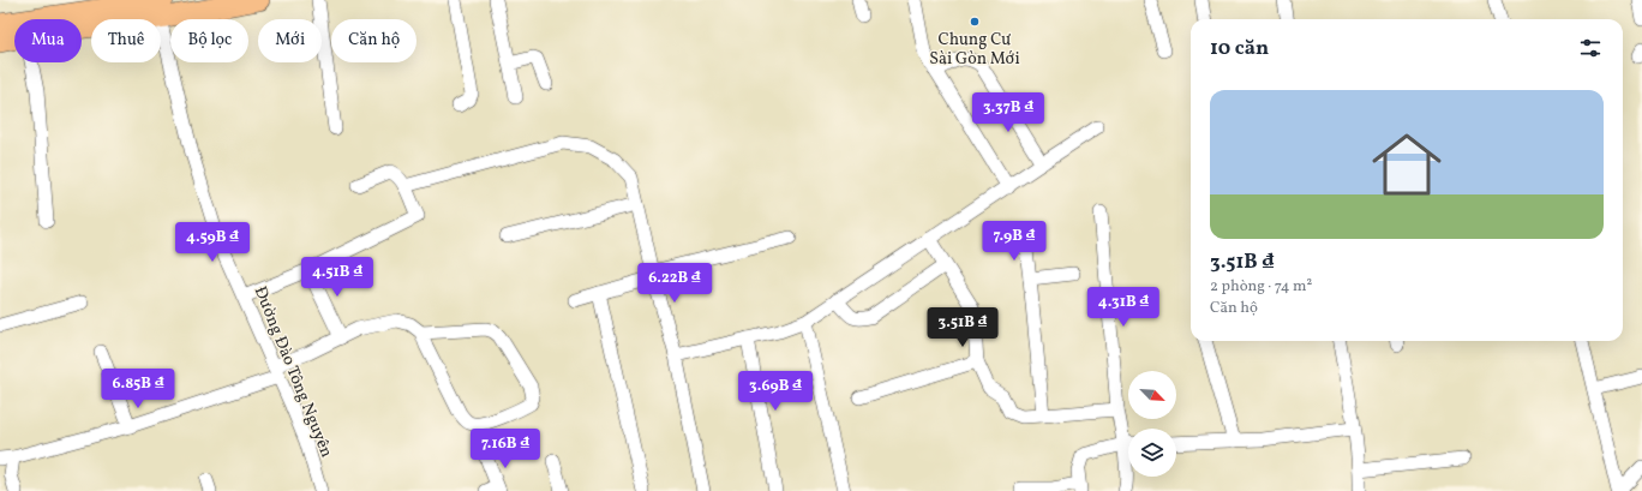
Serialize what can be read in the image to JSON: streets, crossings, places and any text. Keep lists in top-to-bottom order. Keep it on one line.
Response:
{"streets":{"street":["Đường Đào Tông Nguyên"]},"places":["Chung Cư Sài Gòn Mới"],"north":"bottom right","page":{"chip":["Mua","Thuê","Bộ lọc","Mới","Căn hộ"],"heading":"10 căn","list":[{"name":"3.51B ₫","note":"2 phòng · 74 m² · Căn hộ"}],"price":["3.37B ₫","7.9B ₫","4.59B ₫","4.51B ₫","6.22B ₫","4.31B ₫","3.51B ₫","6.85B ₫","3.69B ₫","7.16B ₫"]}}
